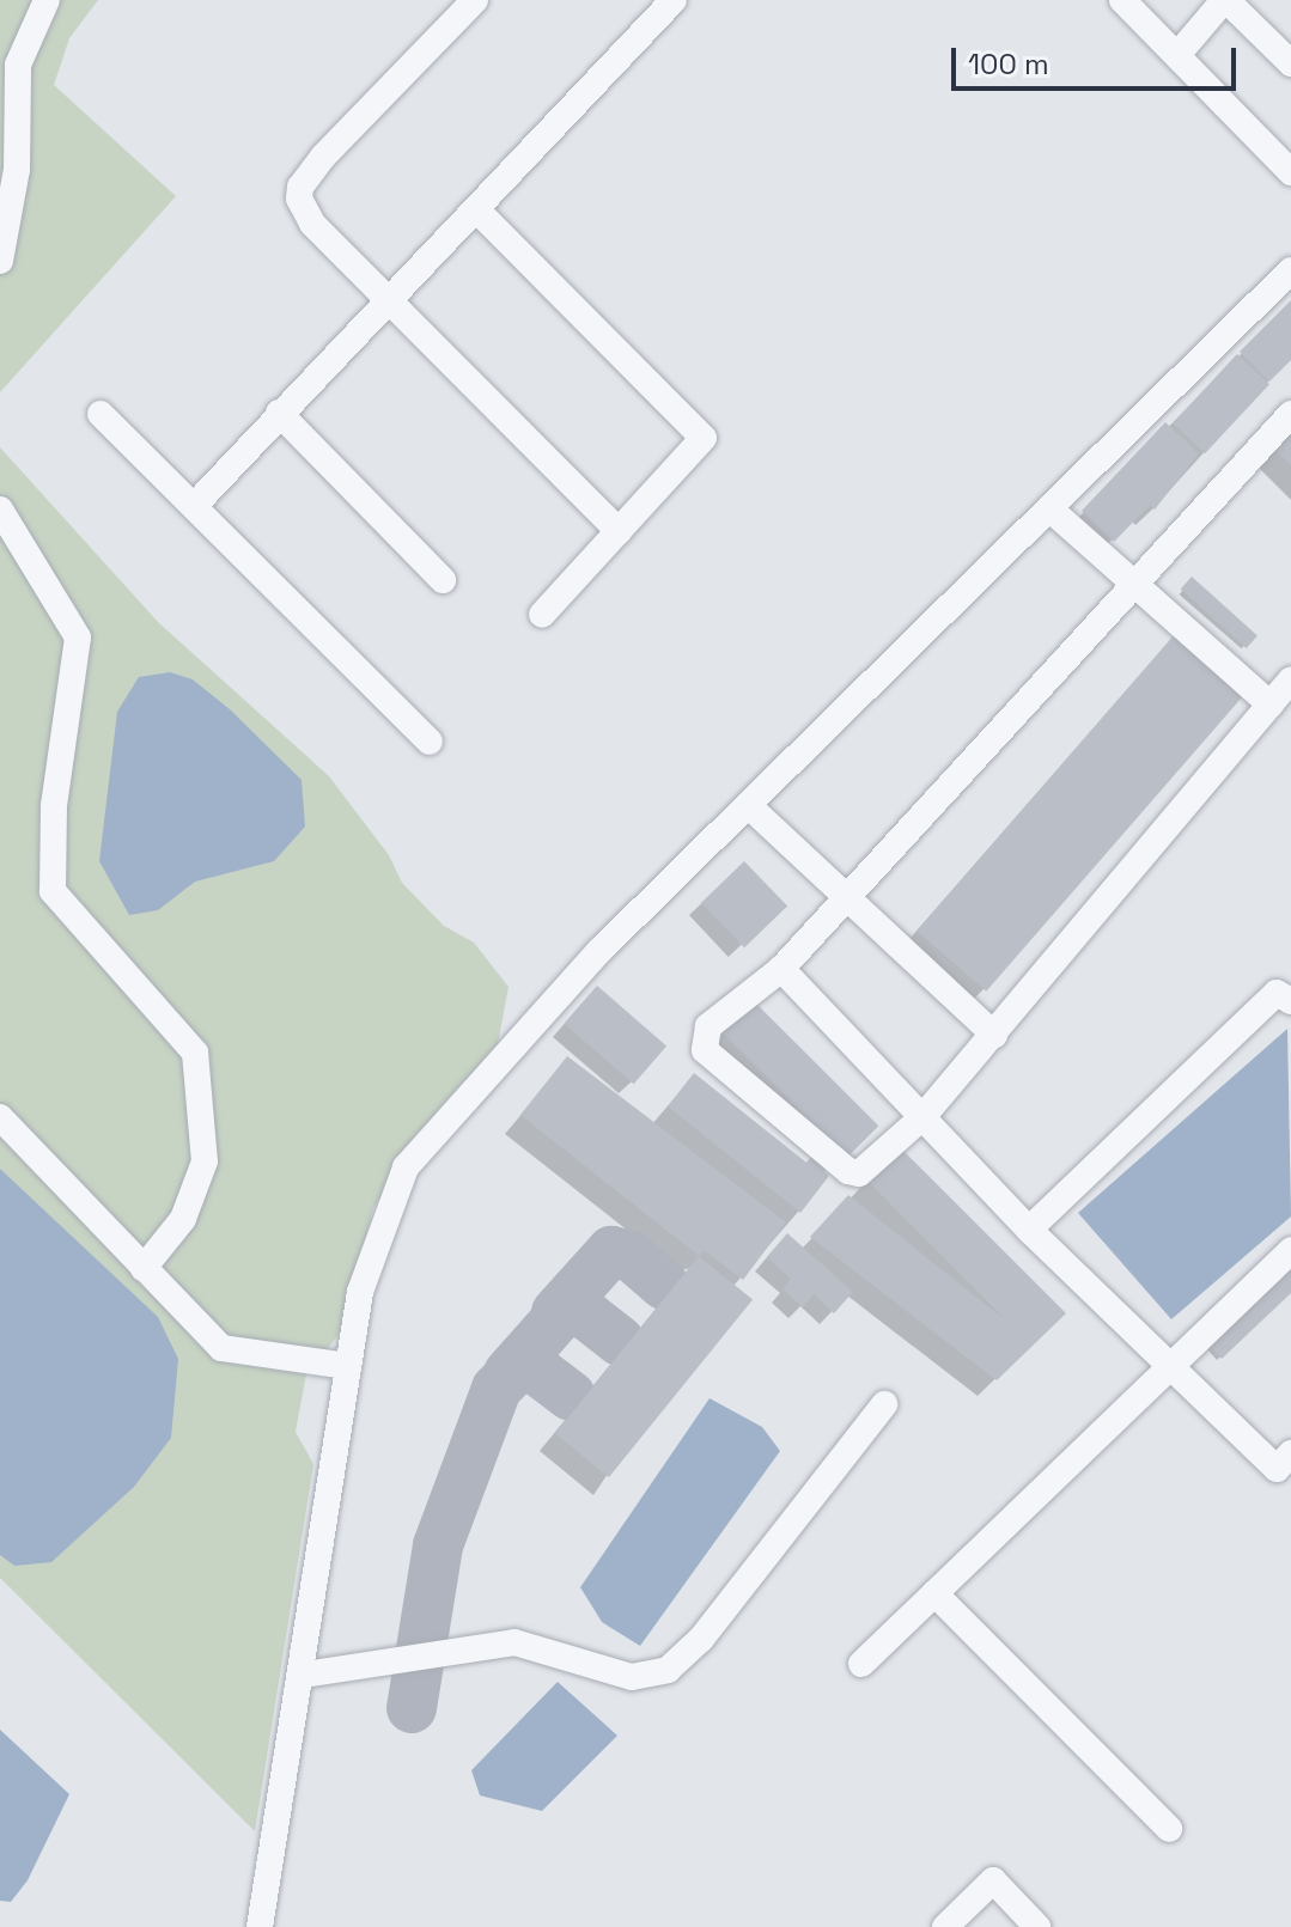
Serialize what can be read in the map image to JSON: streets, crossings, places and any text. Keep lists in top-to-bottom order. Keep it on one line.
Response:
{"scale_bar":"100 m"}
